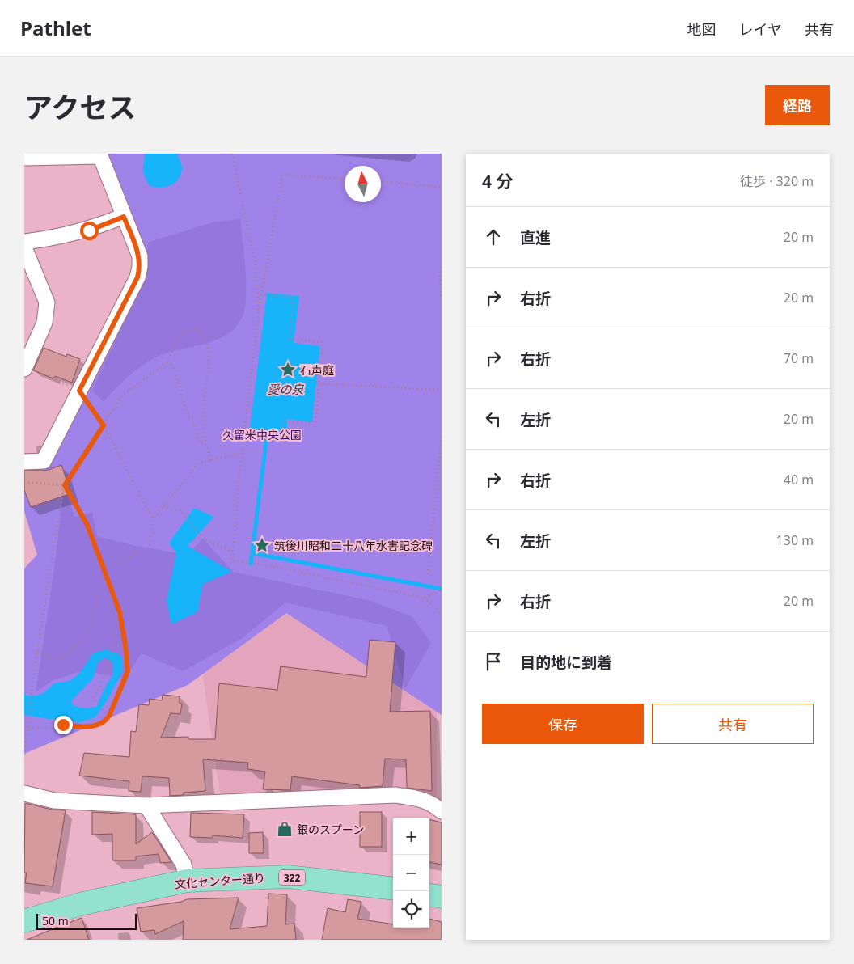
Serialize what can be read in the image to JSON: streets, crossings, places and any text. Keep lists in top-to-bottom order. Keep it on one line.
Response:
{"streets":{"highway":["322","文化センター通り"]},"water":["愛の泉"],"parks":["久留米中央公園"],"places":{"place":["石声庭","筑後川昭和二十八年水害記念碑"],"shop":["銀のスプーン"]},"scale_bar":"50 m","north":"top","page":{"header":"Pathlet","nav":["地図","レイヤ","共有"],"title":"アクセス","buttons":["経路",["保存","共有"]],"heading":["4 分","徒歩 · 320 m"],"list":[["直進","20 m"],["右折","20 m"],["右折","70 m"],["左折","20 m"],["右折","40 m"],["左折","130 m"],["右折","20 m"],"目的地に到着"],"map_buttons":["+","−"],"scale":"50 m"}}
